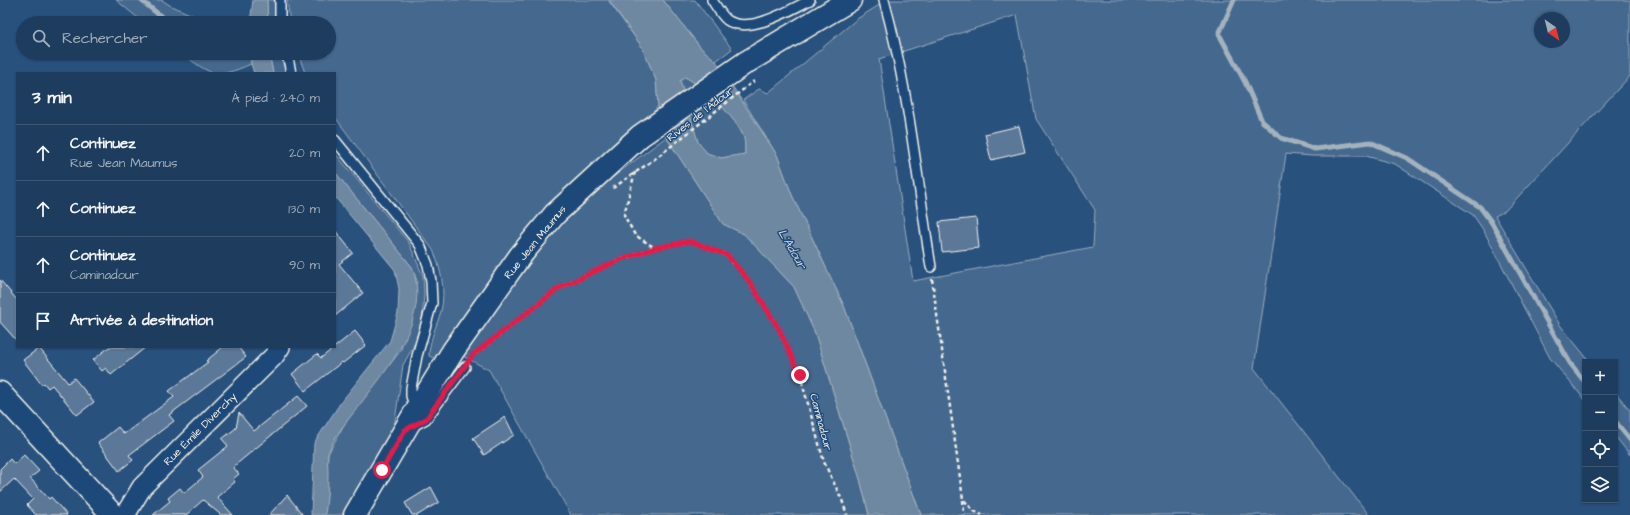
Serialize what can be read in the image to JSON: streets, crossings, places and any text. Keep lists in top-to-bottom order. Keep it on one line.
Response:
{"streets":{"main road":["Rue Jean Maumus"],"street":["Rue Émile Diverchy"],"path":["Rives de l'Adour","Caminadour"]},"crossings":[["Rives de l'Adour","Rue Jean Maumus"]],"water":["L'Adour"],"north":"bottom right","page":{"search":"Rechercher","heading":["3 min","À pied · 240 m"],"list":[["Continuez","Rue Jean Maumus","20 m"],["Continuez","130 m"],["Continuez","Caminadour","90 m"],"Arrivée à destination"],"map_buttons":["+","−"]}}
